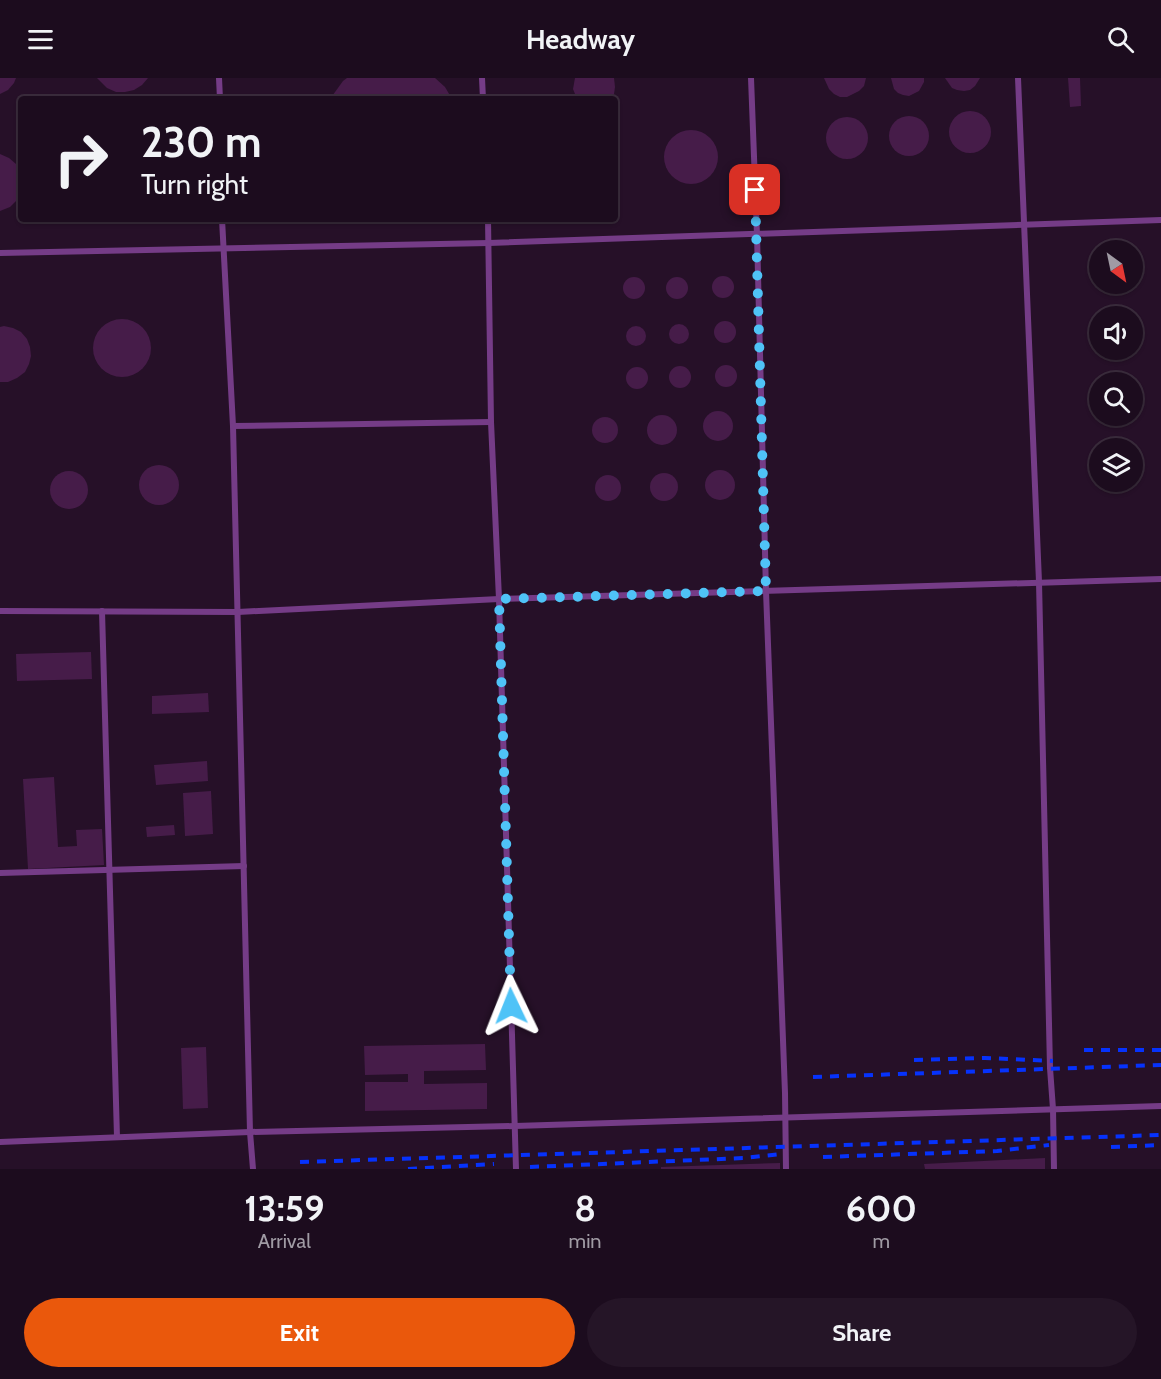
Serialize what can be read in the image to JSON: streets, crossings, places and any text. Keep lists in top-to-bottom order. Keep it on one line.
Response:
{"north":"bottom right","page":{"header":"Headway","turn":["230 m","Turn right"],"eta":["13:59","Arrival","8","min","600","m"],"buttons":["Exit","Share"]}}
